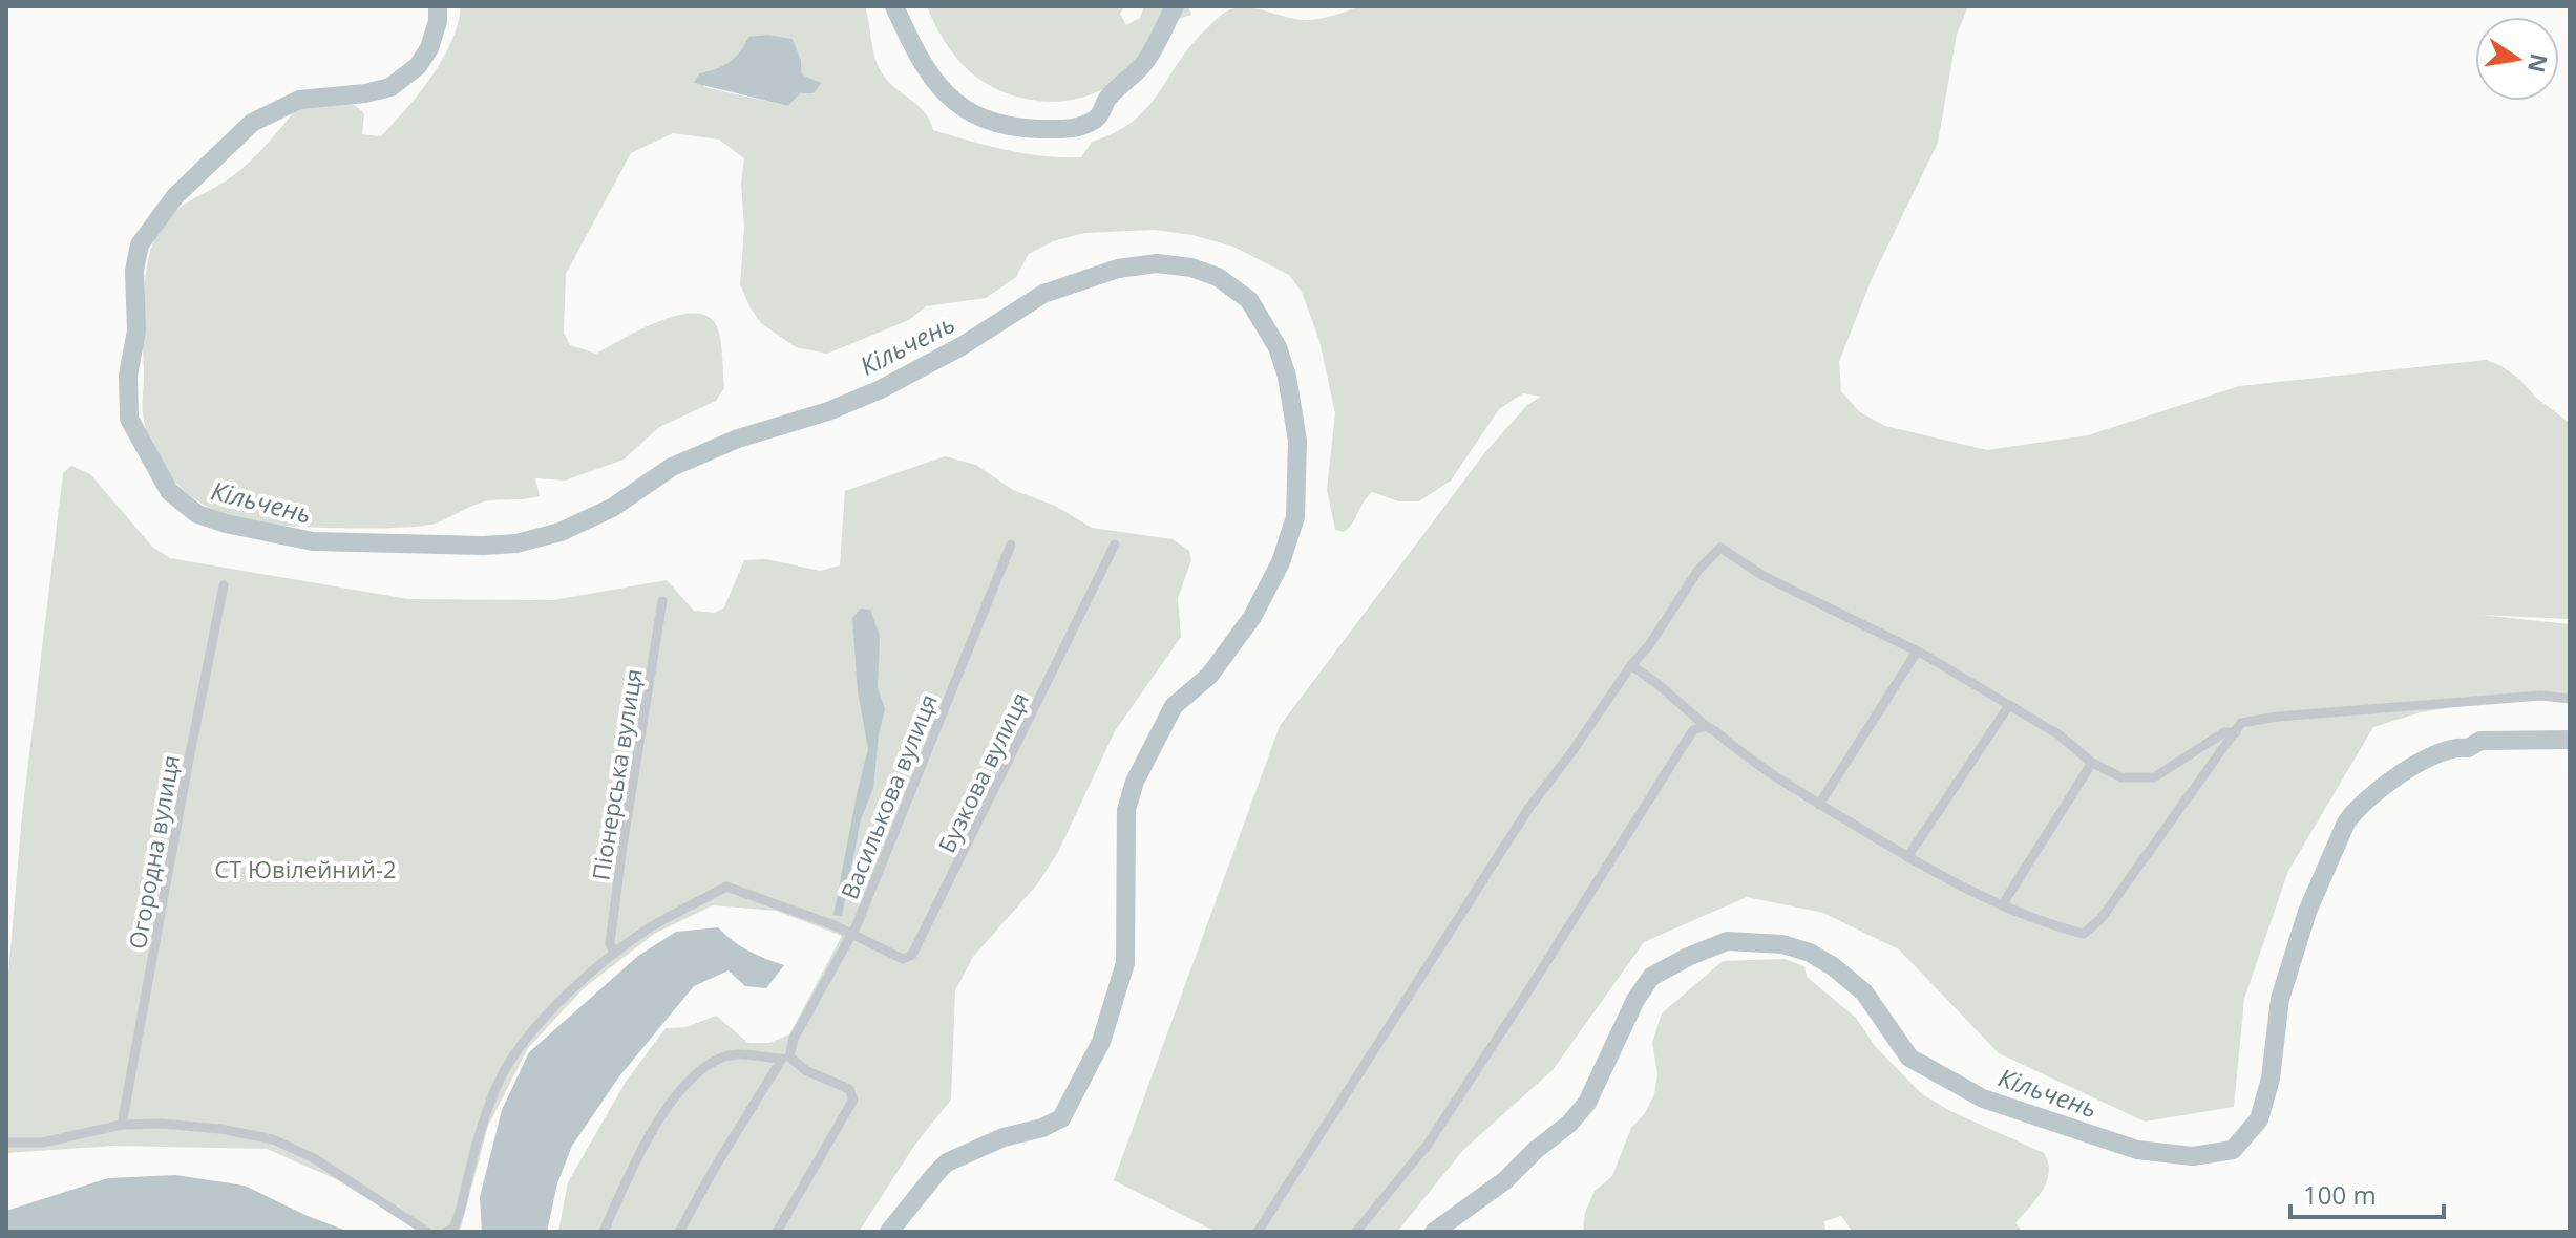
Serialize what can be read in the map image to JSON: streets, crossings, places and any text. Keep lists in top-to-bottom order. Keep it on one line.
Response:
{"streets":{"street":["Бузкова вулиця","Піонерська вулиця","Василькова вулиця","Огородна вулиця"]},"crossings":[["Бузкова вулиця","Василькова вулиця"]],"water":["Кільчень"],"parks":["СT Ювілейний-2"],"scale_bar":"100 m","north":"right"}
